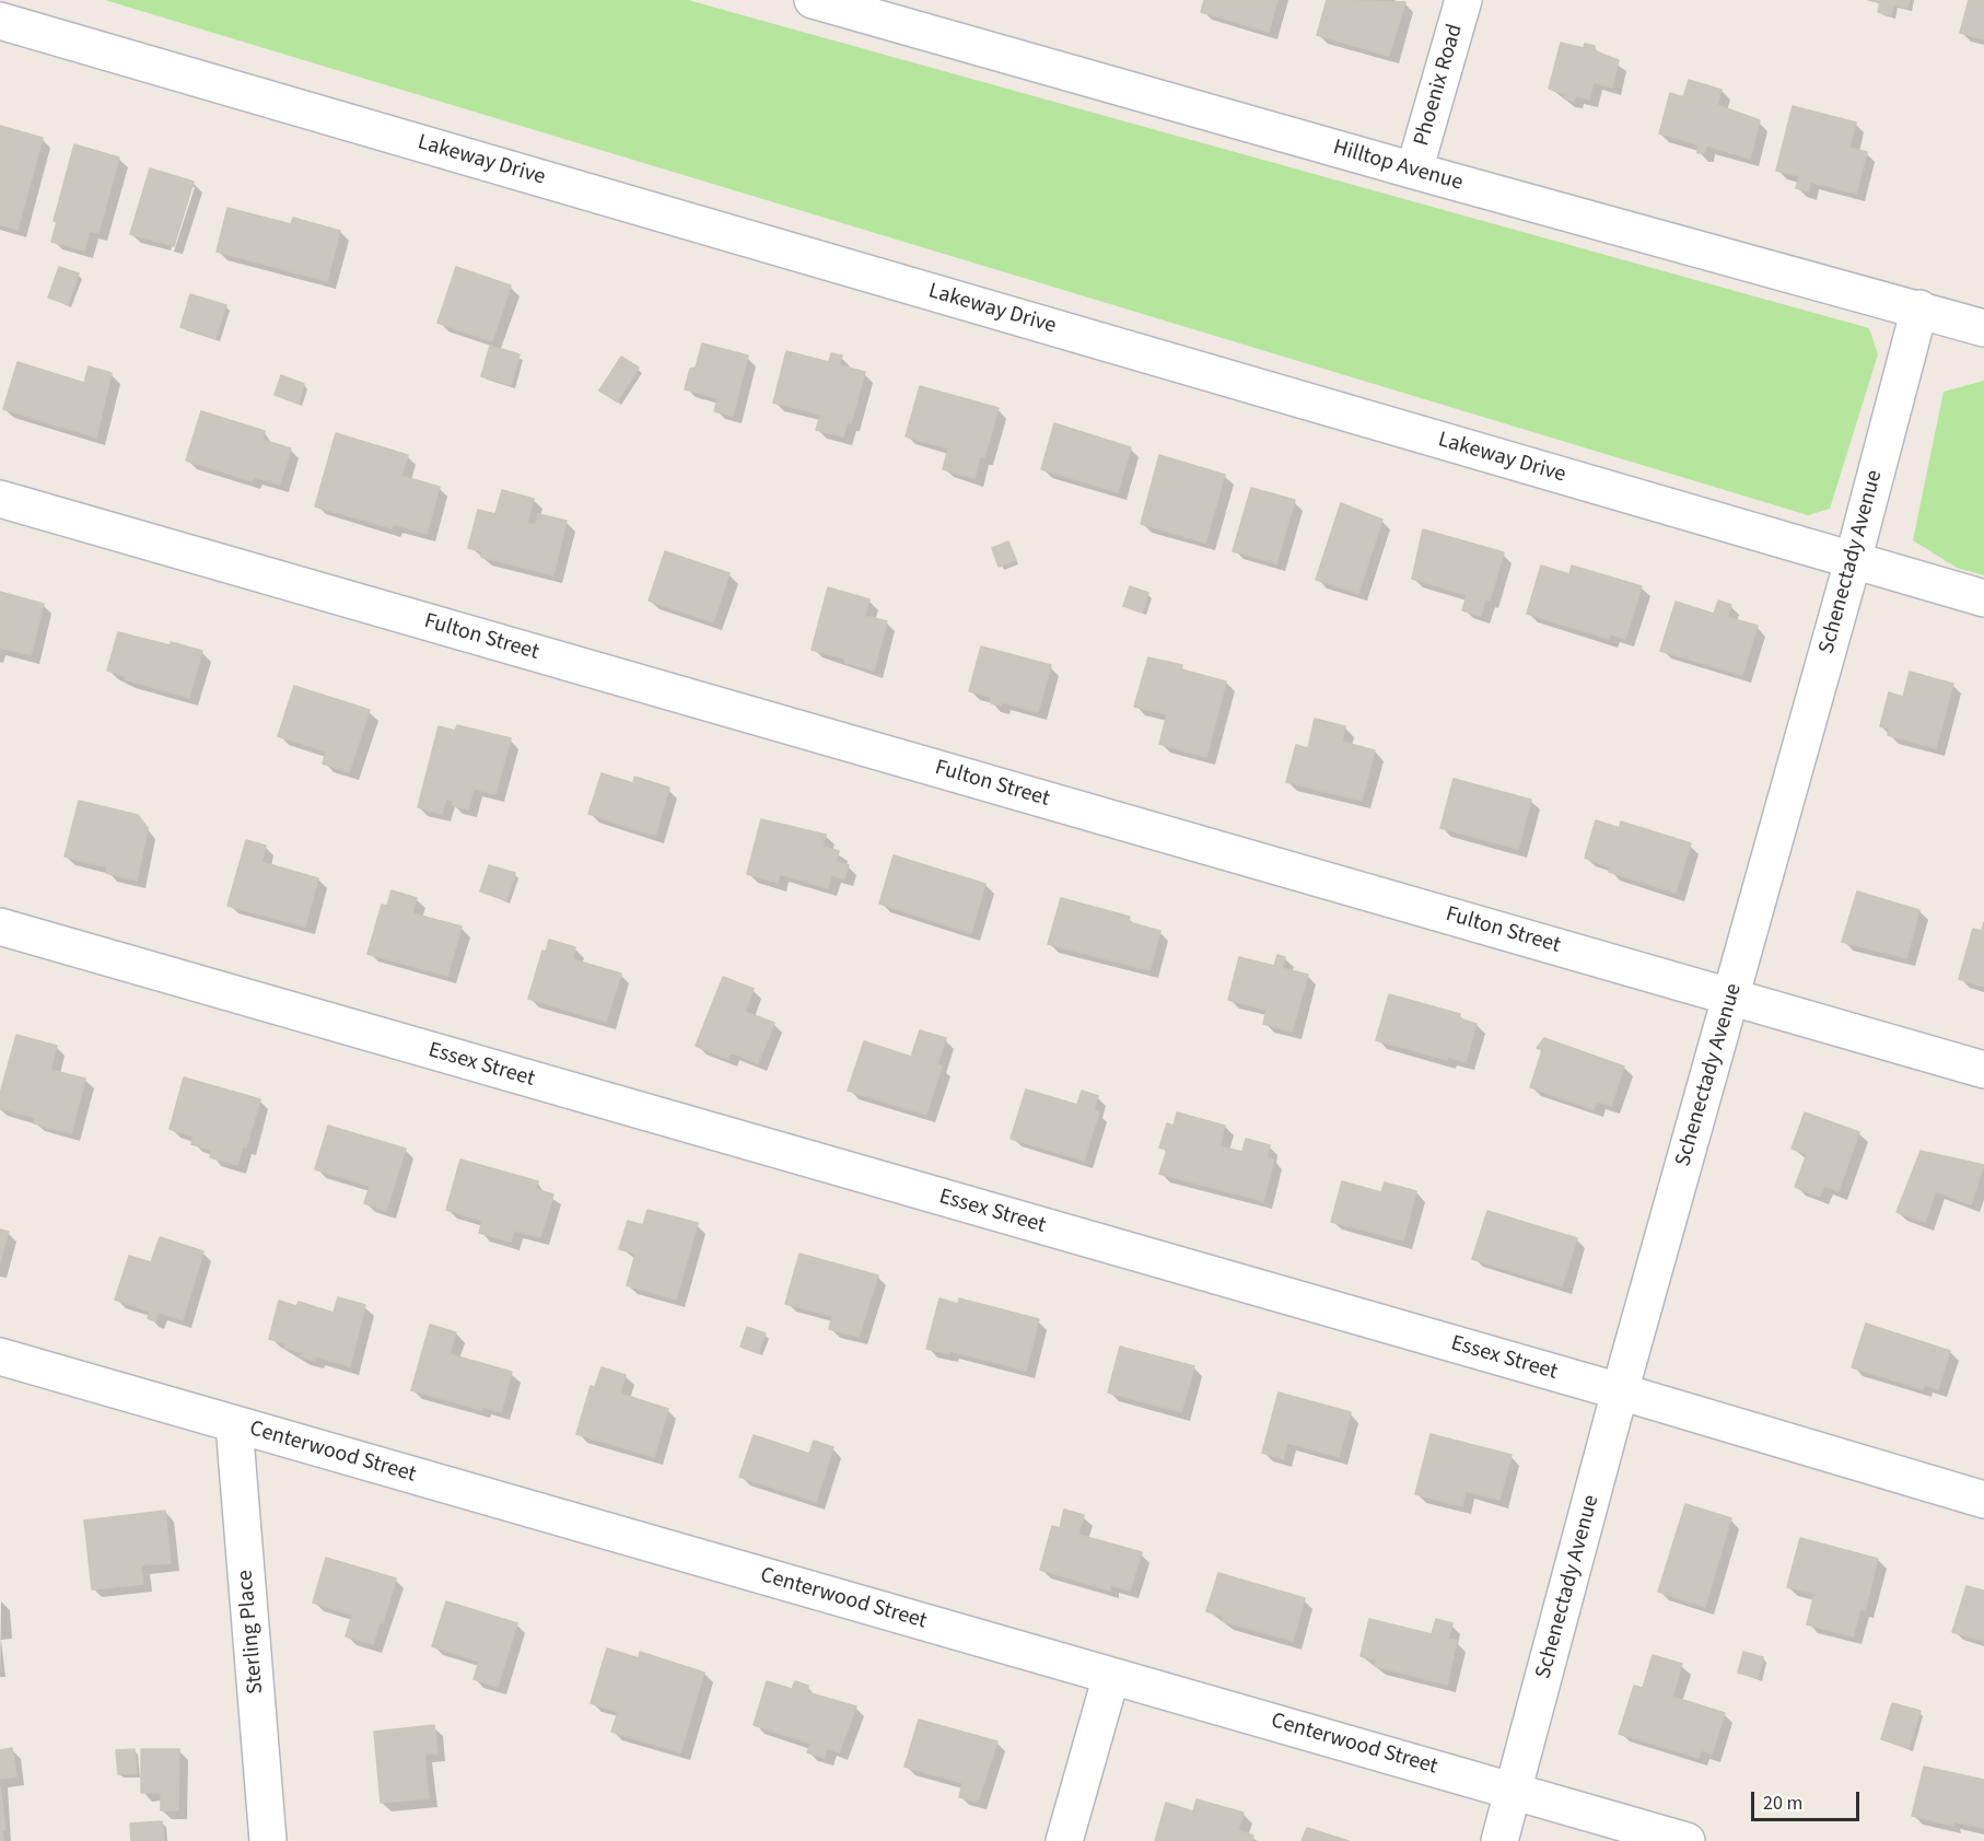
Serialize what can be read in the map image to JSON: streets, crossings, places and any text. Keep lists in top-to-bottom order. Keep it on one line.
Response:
{"streets":{"street":["Phoenix Road","Lakeway Drive","Hilltop Avenue","Schenectady Avenue","Fulton Street","Essex Street","Centerwood Street","Sterling Place"]},"crossings":[["Phoenix Road","Hilltop Avenue"],["Lakeway Drive","Schenectady Avenue"],["Hilltop Avenue","Schenectady Avenue"],["Schenectady Avenue","Fulton Street"],["Schenectady Avenue","Essex Street"],["Schenectady Avenue","Centerwood Street"],["Centerwood Street","Sterling Place"]],"scale_bar":"20 m"}
